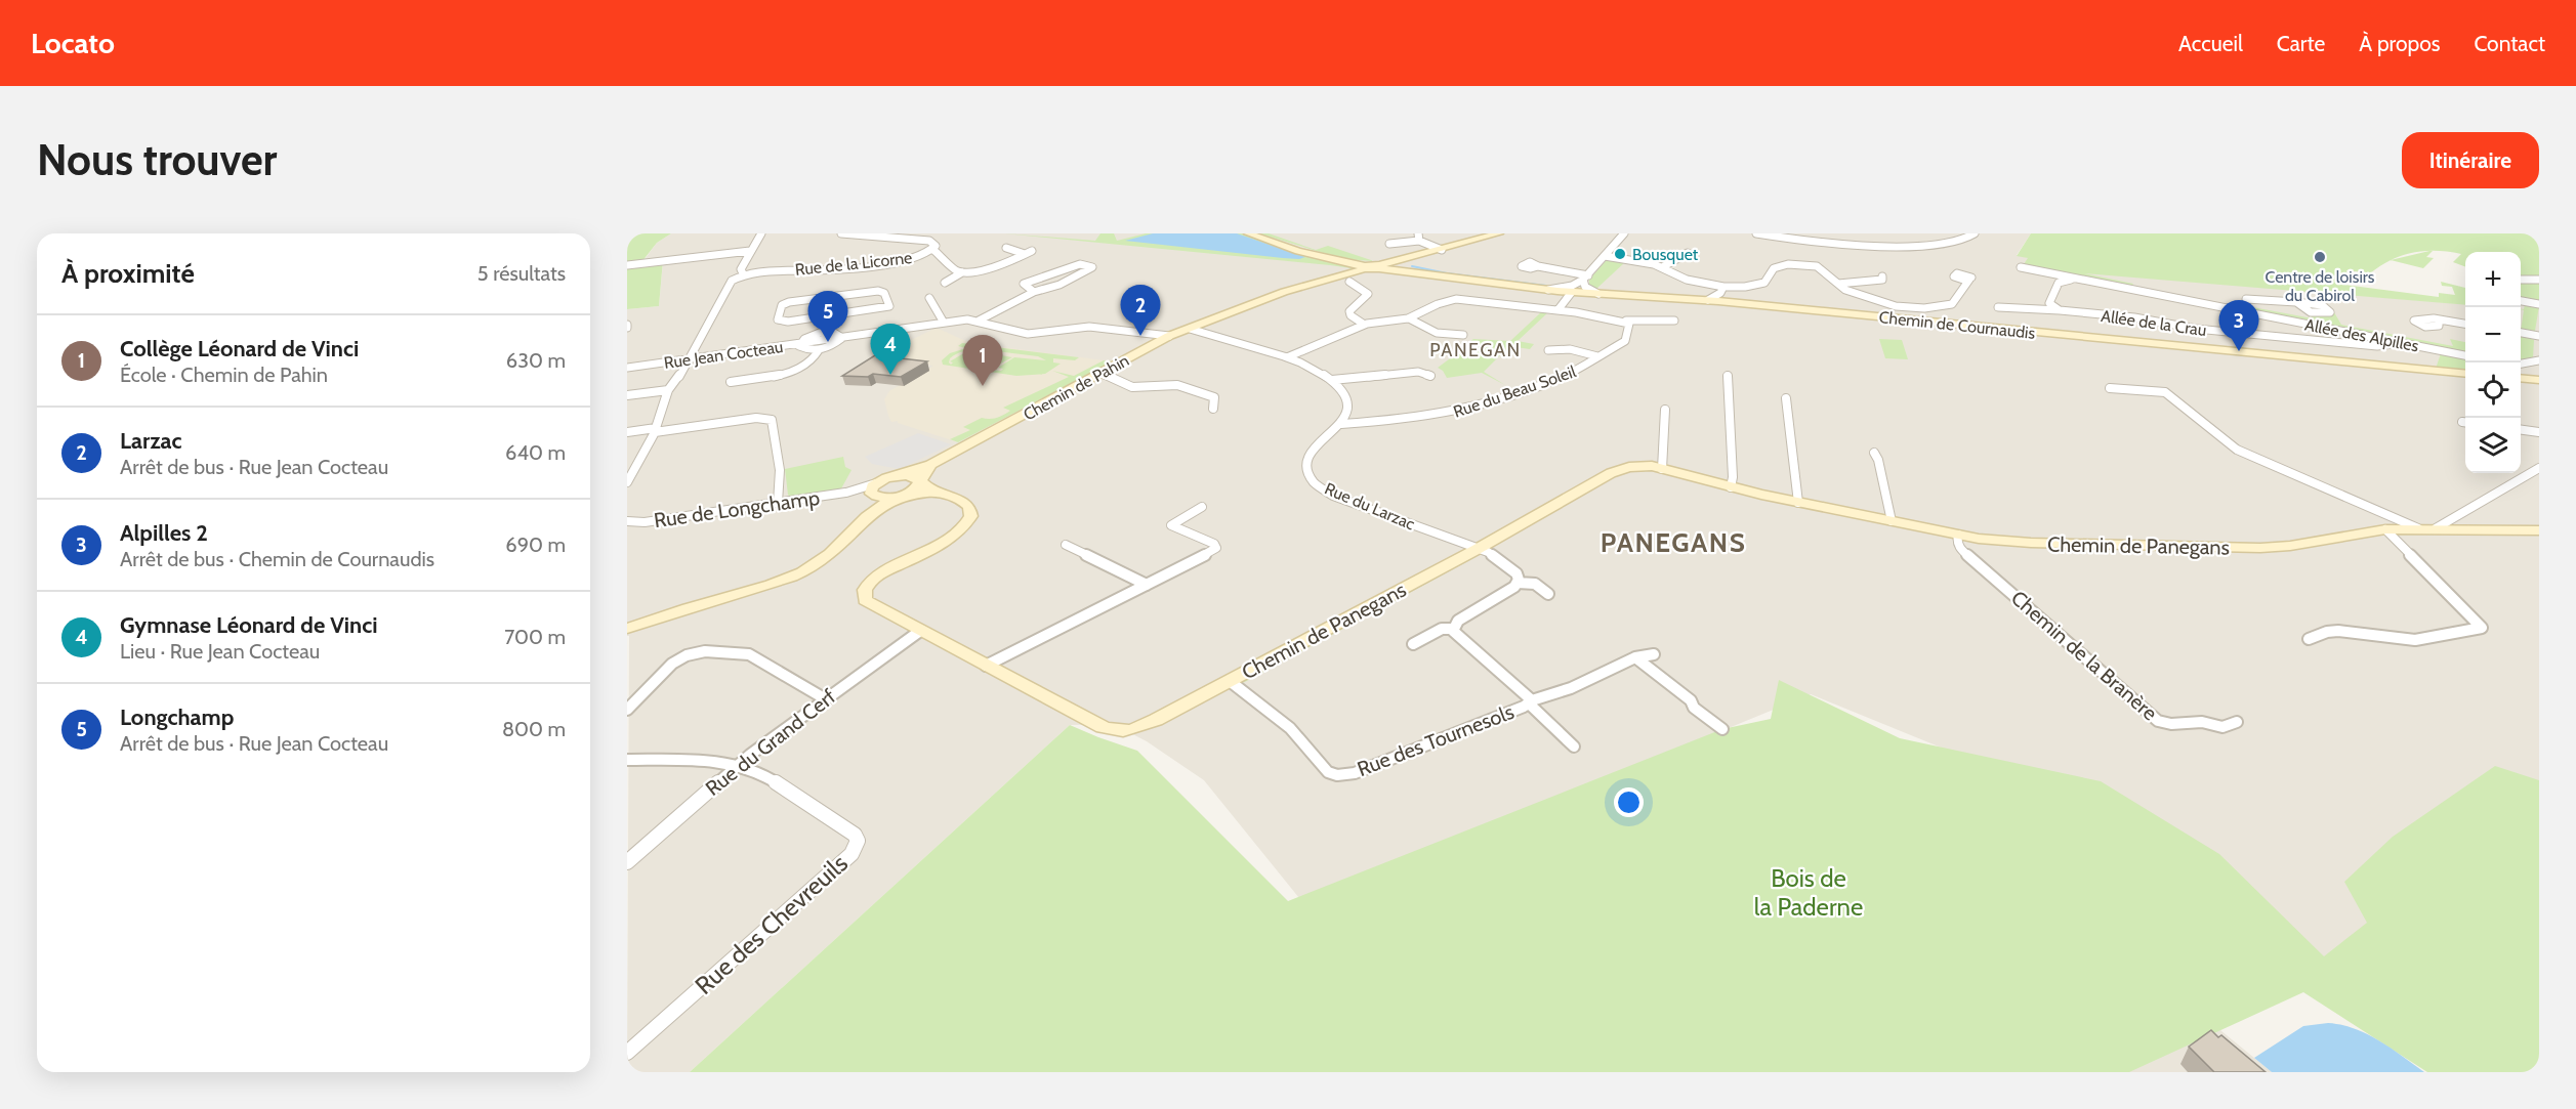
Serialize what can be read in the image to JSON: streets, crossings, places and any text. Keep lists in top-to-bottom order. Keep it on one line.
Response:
{"streets":{"street":["Rue de la Licorne","Allée de la Crau","Chemin de Cournaudis","Allée des Alpilles","Rue Jean Cocteau","Chemin de Pahin","Rue du Beau Soleil","Rue du Larzac","Rue de Longchamp","Chemin de Panegans","Chemin de la Branère","Rue des Tournesols","Rue du Grand Cerf","Rue des Chevreuils"]},"crossings":[["Allée de la Crau","Allée des Alpilles"],["Rue Jean Cocteau","Chemin de Pahin"],["Chemin de Pahin","Chemin de Panegans"],["Rue du Beau Soleil","Rue du Larzac"],["Rue du Larzac","Chemin de Panegans"],["Chemin de Panegans","Chemin de la Branère"],["Chemin de Panegans","Rue des Tournesols"],["Chemin de Panegans","Rue du Grand Cerf"],["Rue du Grand Cerf","Rue des Chevreuils"]],"districts":["PANEGAN","PANEGANS"],"parks":["Bois de la Paderne"],"places":["Bousquet","Centre de loisirs du Cabirol"],"page":{"header":"Locato","nav":["Accueil","Carte","À propos","Contact"],"buttons":"Itinéraire","title":"Nous trouver","heading":["À proximité","5 résultats"],"map_buttons":["+","−"],"pins":["2","5","3","4","1"],"list":[{"mark":"1","name":"Collège Léonard de Vinci","note":"École · Chemin de Pahin","value":"630 m"},{"mark":"2","name":"Larzac","note":"Arrêt de bus · Rue Jean Cocteau","value":"640 m"},{"mark":"3","name":"Alpilles 2","note":"Arrêt de bus · Chemin de Cournaudis","value":"690 m"},{"mark":"4","name":"Gymnase Léonard de Vinci","note":"Lieu · Rue Jean Cocteau","value":"700 m"},{"mark":"5","name":"Longchamp","note":"Arrêt de bus · Rue Jean Cocteau","value":"800 m"}]}}
